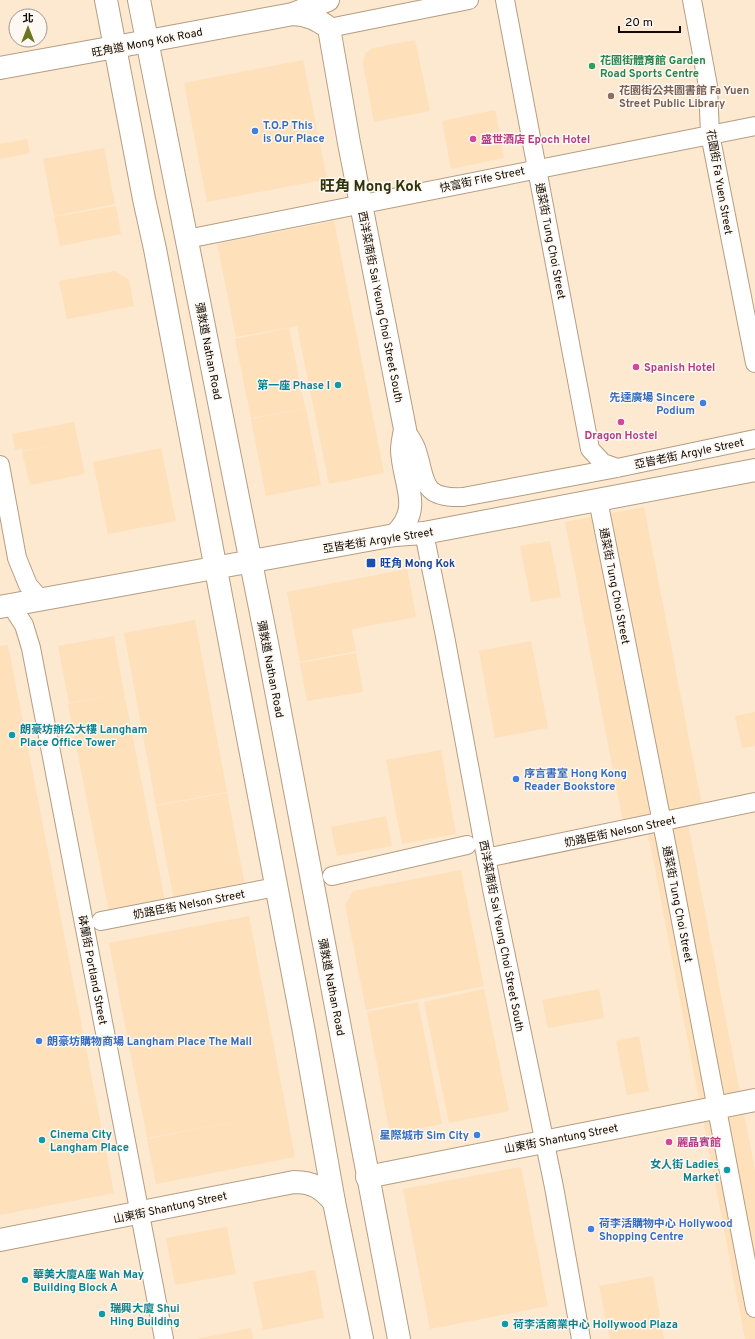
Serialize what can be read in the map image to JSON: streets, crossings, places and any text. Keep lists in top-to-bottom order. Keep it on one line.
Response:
{"streets":{"main road":["旺角道 Mong Kok Road","西洋菜南街 Sai Yeung Choi Street South","彌敦道 Nathan Road","亞皆老街 Argyle Street","山東街 Shantung Street"],"street":["快富街 Fife Street","花園街 Fa Yuen Street","通菜街 Tung Choi Street","奶路臣街 Nelson Street","砵蘭街 Portland Street"]},"crossings":[["旺角道 Mong Kok Road","西洋菜南街 Sai Yeung Choi Street South"],["旺角道 Mong Kok Road","彌敦道 Nathan Road"],["快富街 Fife Street","花園街 Fa Yuen Street"],["快富街 Fife Street","通菜街 Tung Choi Street"],["快富街 Fife Street","西洋菜南街 Sai Yeung Choi Street South"],["快富街 Fife Street","彌敦道 Nathan Road"],["通菜街 Tung Choi Street","亞皆老街 Argyle Street"],["通菜街 Tung Choi Street","奶路臣街 Nelson Street"],["通菜街 Tung Choi Street","山東街 Shantung Street"],["西洋菜南街 Sai Yeung Choi Street South","亞皆老街 Argyle Street"],["西洋菜南街 Sai Yeung Choi Street South","奶路臣街 Nelson Street"],["西洋菜南街 Sai Yeung Choi Street South","山東街 Shantung Street"],["彌敦道 Nathan Road","亞皆老街 Argyle Street"],["彌敦道 Nathan Road","山東街 Shantung Street"],["亞皆老街 Argyle Street","砵蘭街 Portland Street"],["砵蘭街 Portland Street","山東街 Shantung Street"]],"districts":["旺角 Mong Kok"],"places":{"other":["花園街體育館 Garden Road Sports Centre","花園街公共圖書館 Fa Yuen Street Public Library","T.O.P This is Our Place","盛世酒店 Epoch Hotel","Spanish Hotel","第一座 Phase I","先達廣場 Sincere Podium","Dragon Hostel","朗豪坊辦公大樓 Langham Place Office Tower","序言書室 Hong Kong Reader Bookstore","朗豪坊購物商場 Langham Place The Mall","星際城市 Sim City","Cinema City Langham Place","麗晶賓館","女人街 Ladies Market","荷李活購物中心 Hollywood Shopping Centre","華美大廈A座 Wah May Building Block A","瑞興大廈 Shui Hing Building","荷李活商業中心 Hollywood Plaza"],"transit":["旺角 Mong Kok"]},"scale_bar":"20 m","north":"top"}
